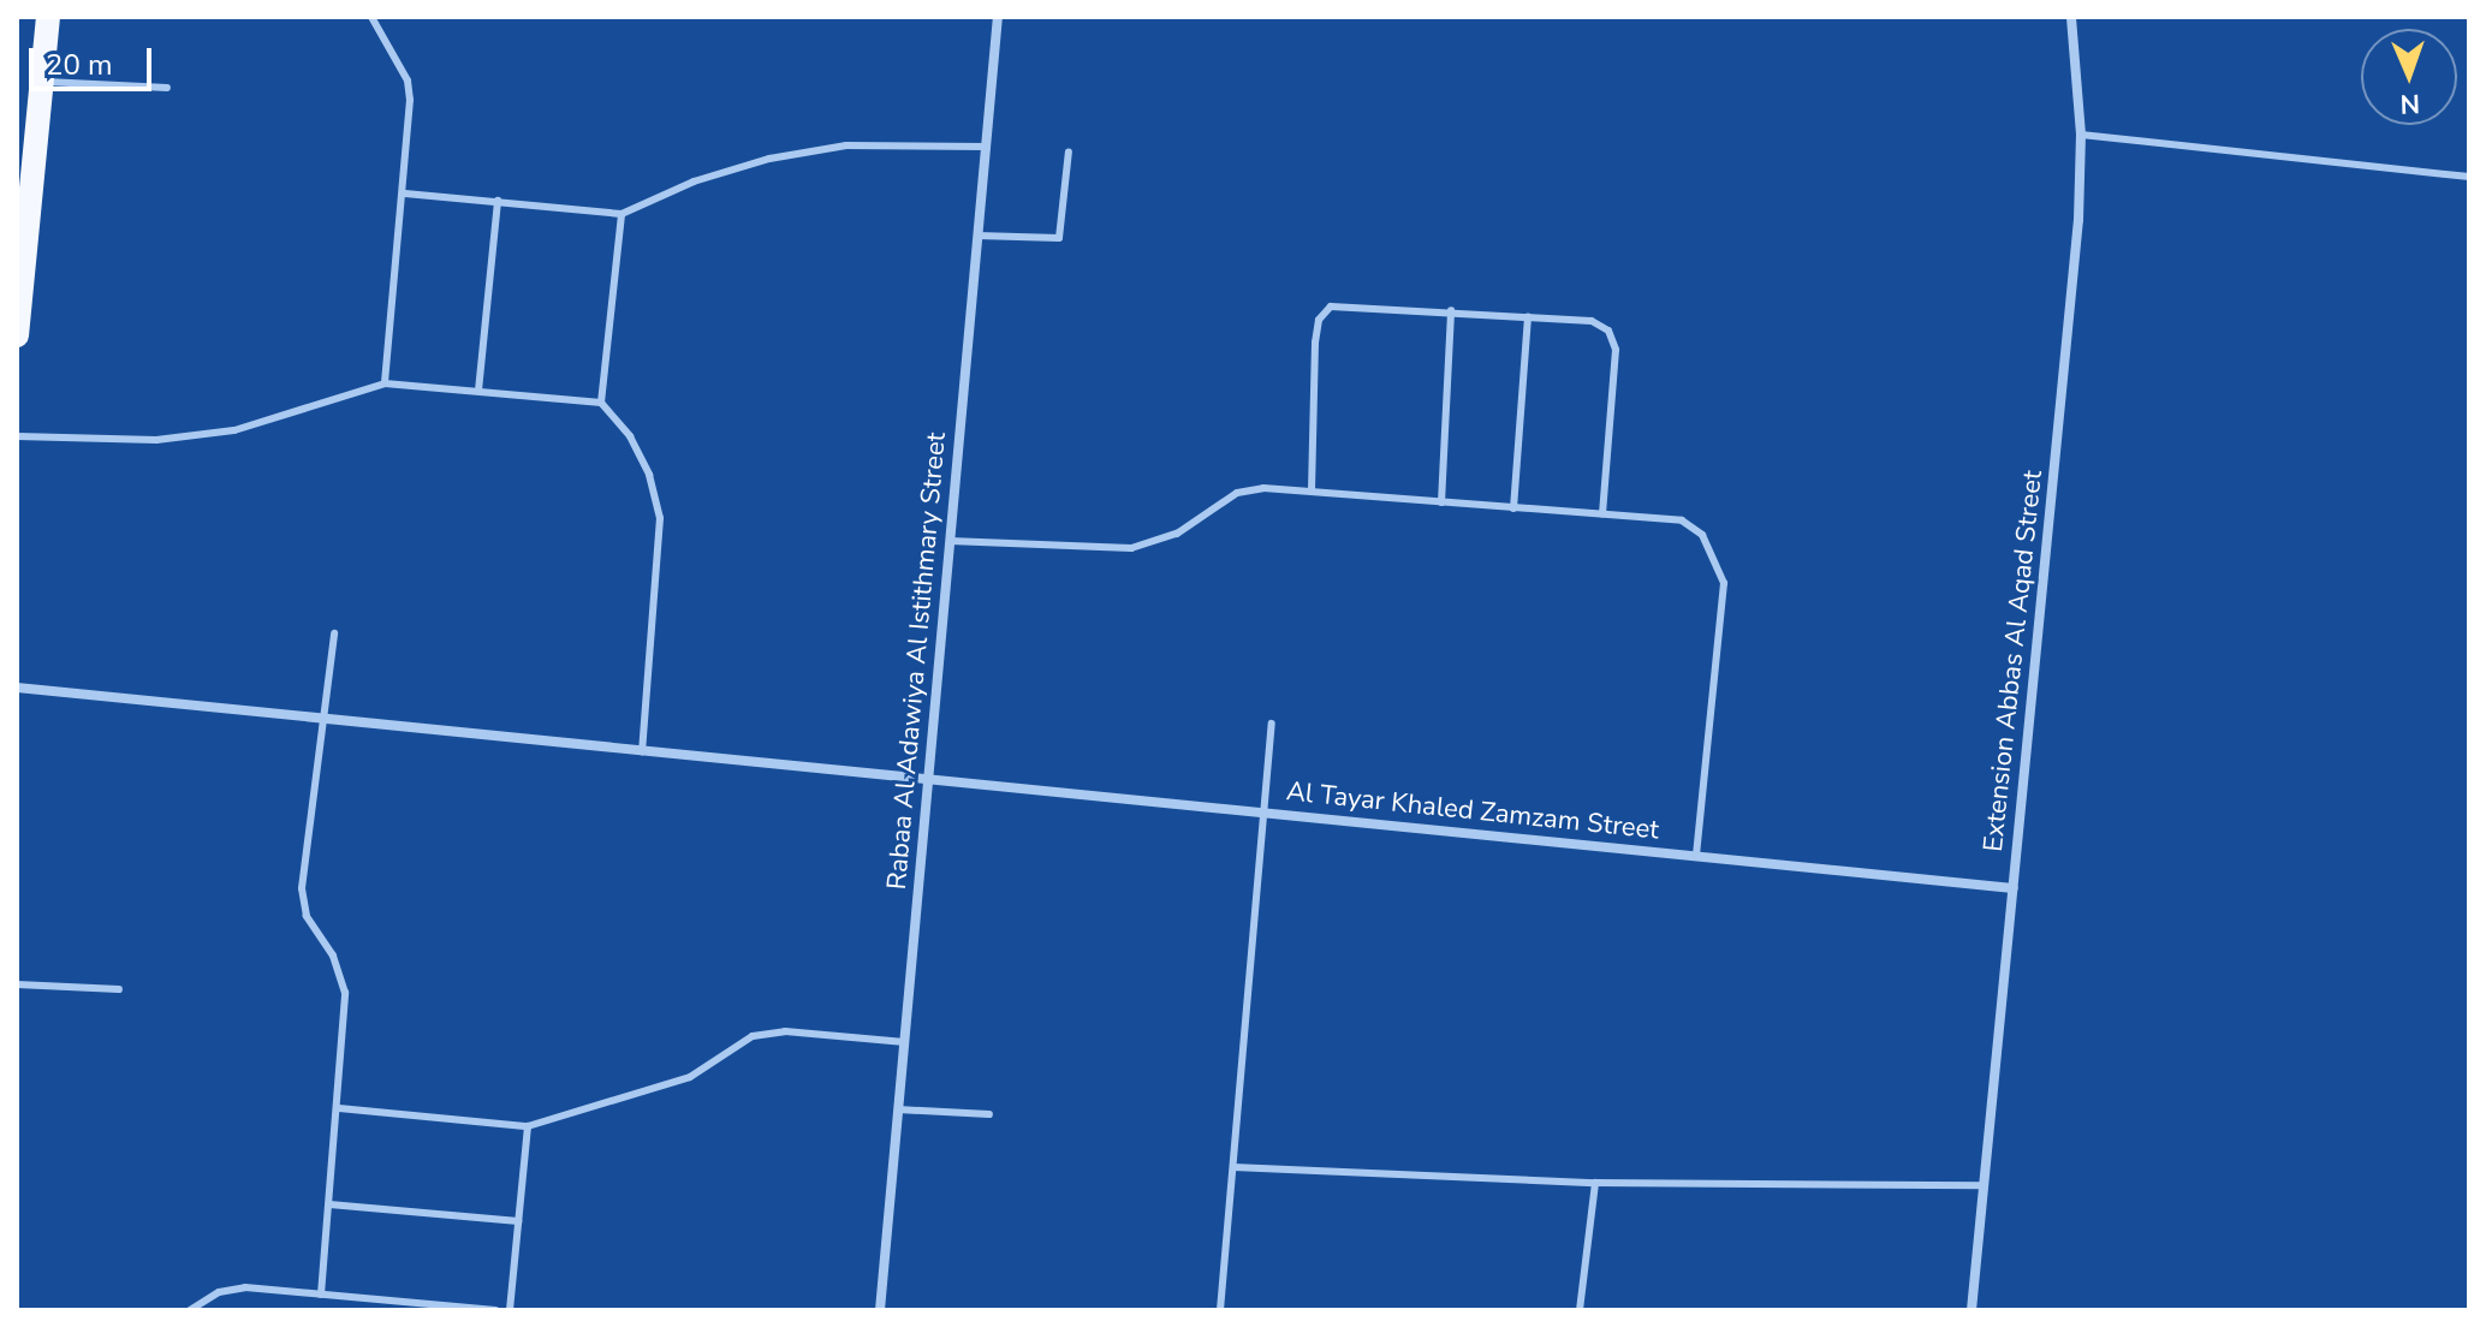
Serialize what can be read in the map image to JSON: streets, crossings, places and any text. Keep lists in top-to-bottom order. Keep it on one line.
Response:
{"streets":{"street":["Rabaa Al Adawiya Al Istithmary Street","Extension Abbas Al Aqad Street","Al Tayar Khaled Zamzam Street"]},"crossings":[["Rabaa Al Adawiya Al Istithmary Street","Al Tayar Khaled Zamzam Street"],["Extension Abbas Al Aqad Street","Al Tayar Khaled Zamzam Street"]],"scale_bar":"20 m","north":"bottom"}
